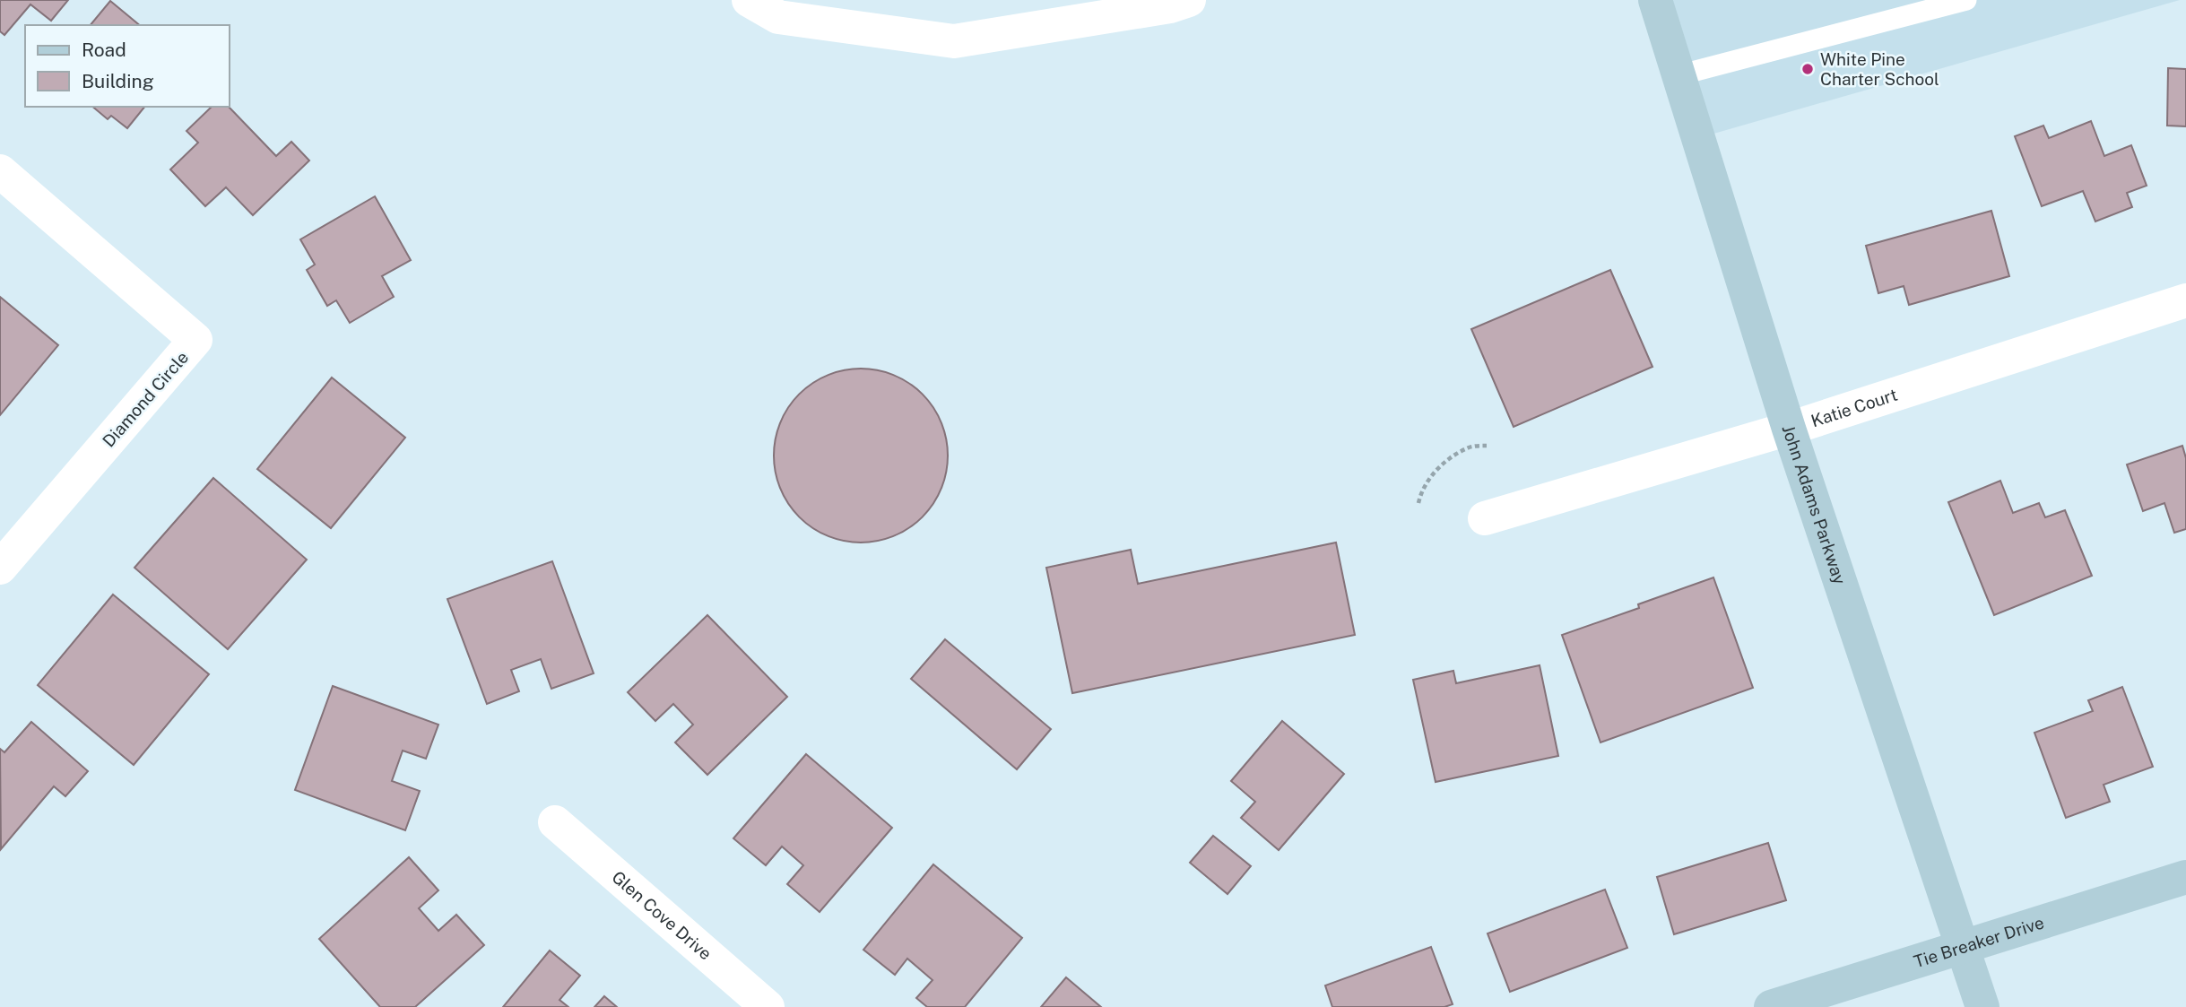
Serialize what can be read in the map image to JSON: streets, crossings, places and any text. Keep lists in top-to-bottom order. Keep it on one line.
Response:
{"streets":{"street":["Diamond Circle","Katie Court","John Adams Parkway","Glen Cove Drive","Tie Breaker Drive"]},"crossings":[["Katie Court","John Adams Parkway"],["John Adams Parkway","Tie Breaker Drive"]],"places":["White Pine Charter School"],"legend":["Road","Building"]}
